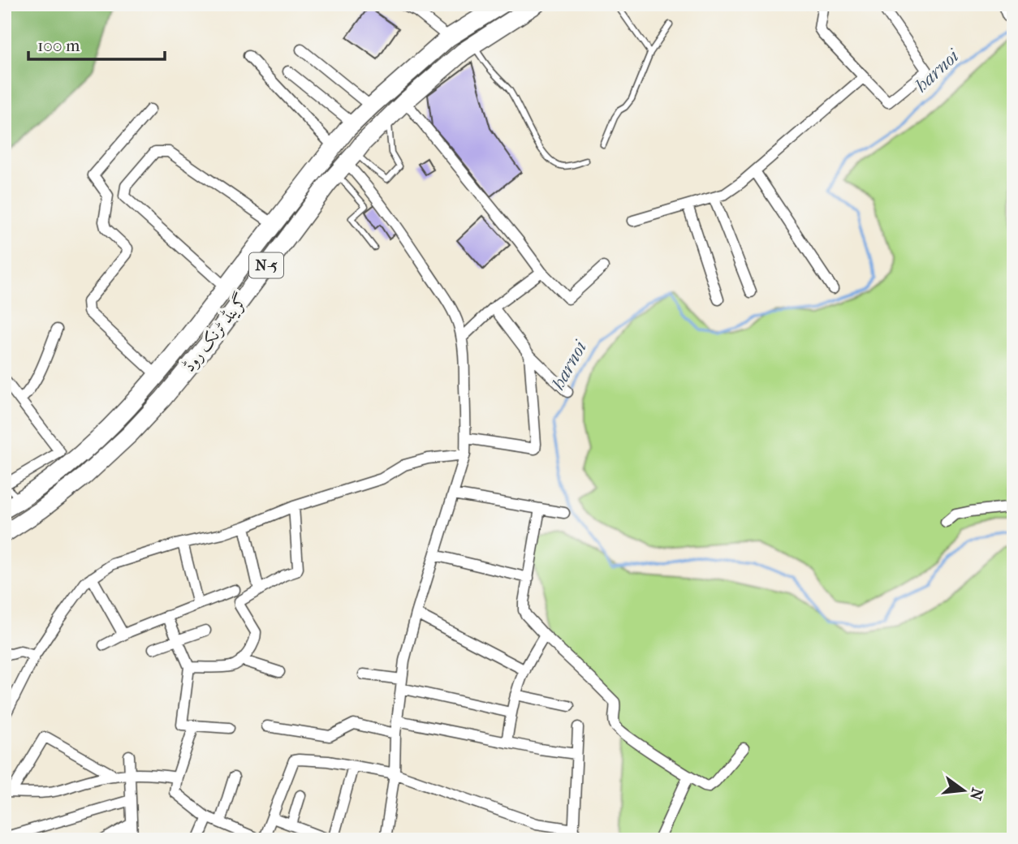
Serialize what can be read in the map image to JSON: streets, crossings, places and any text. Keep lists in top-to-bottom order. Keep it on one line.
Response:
{"streets":{"highway":["N-5","گرینڈ ٹرنک روڈ"]},"water":["harnoi"],"scale_bar":"100 m","north":"right"}
